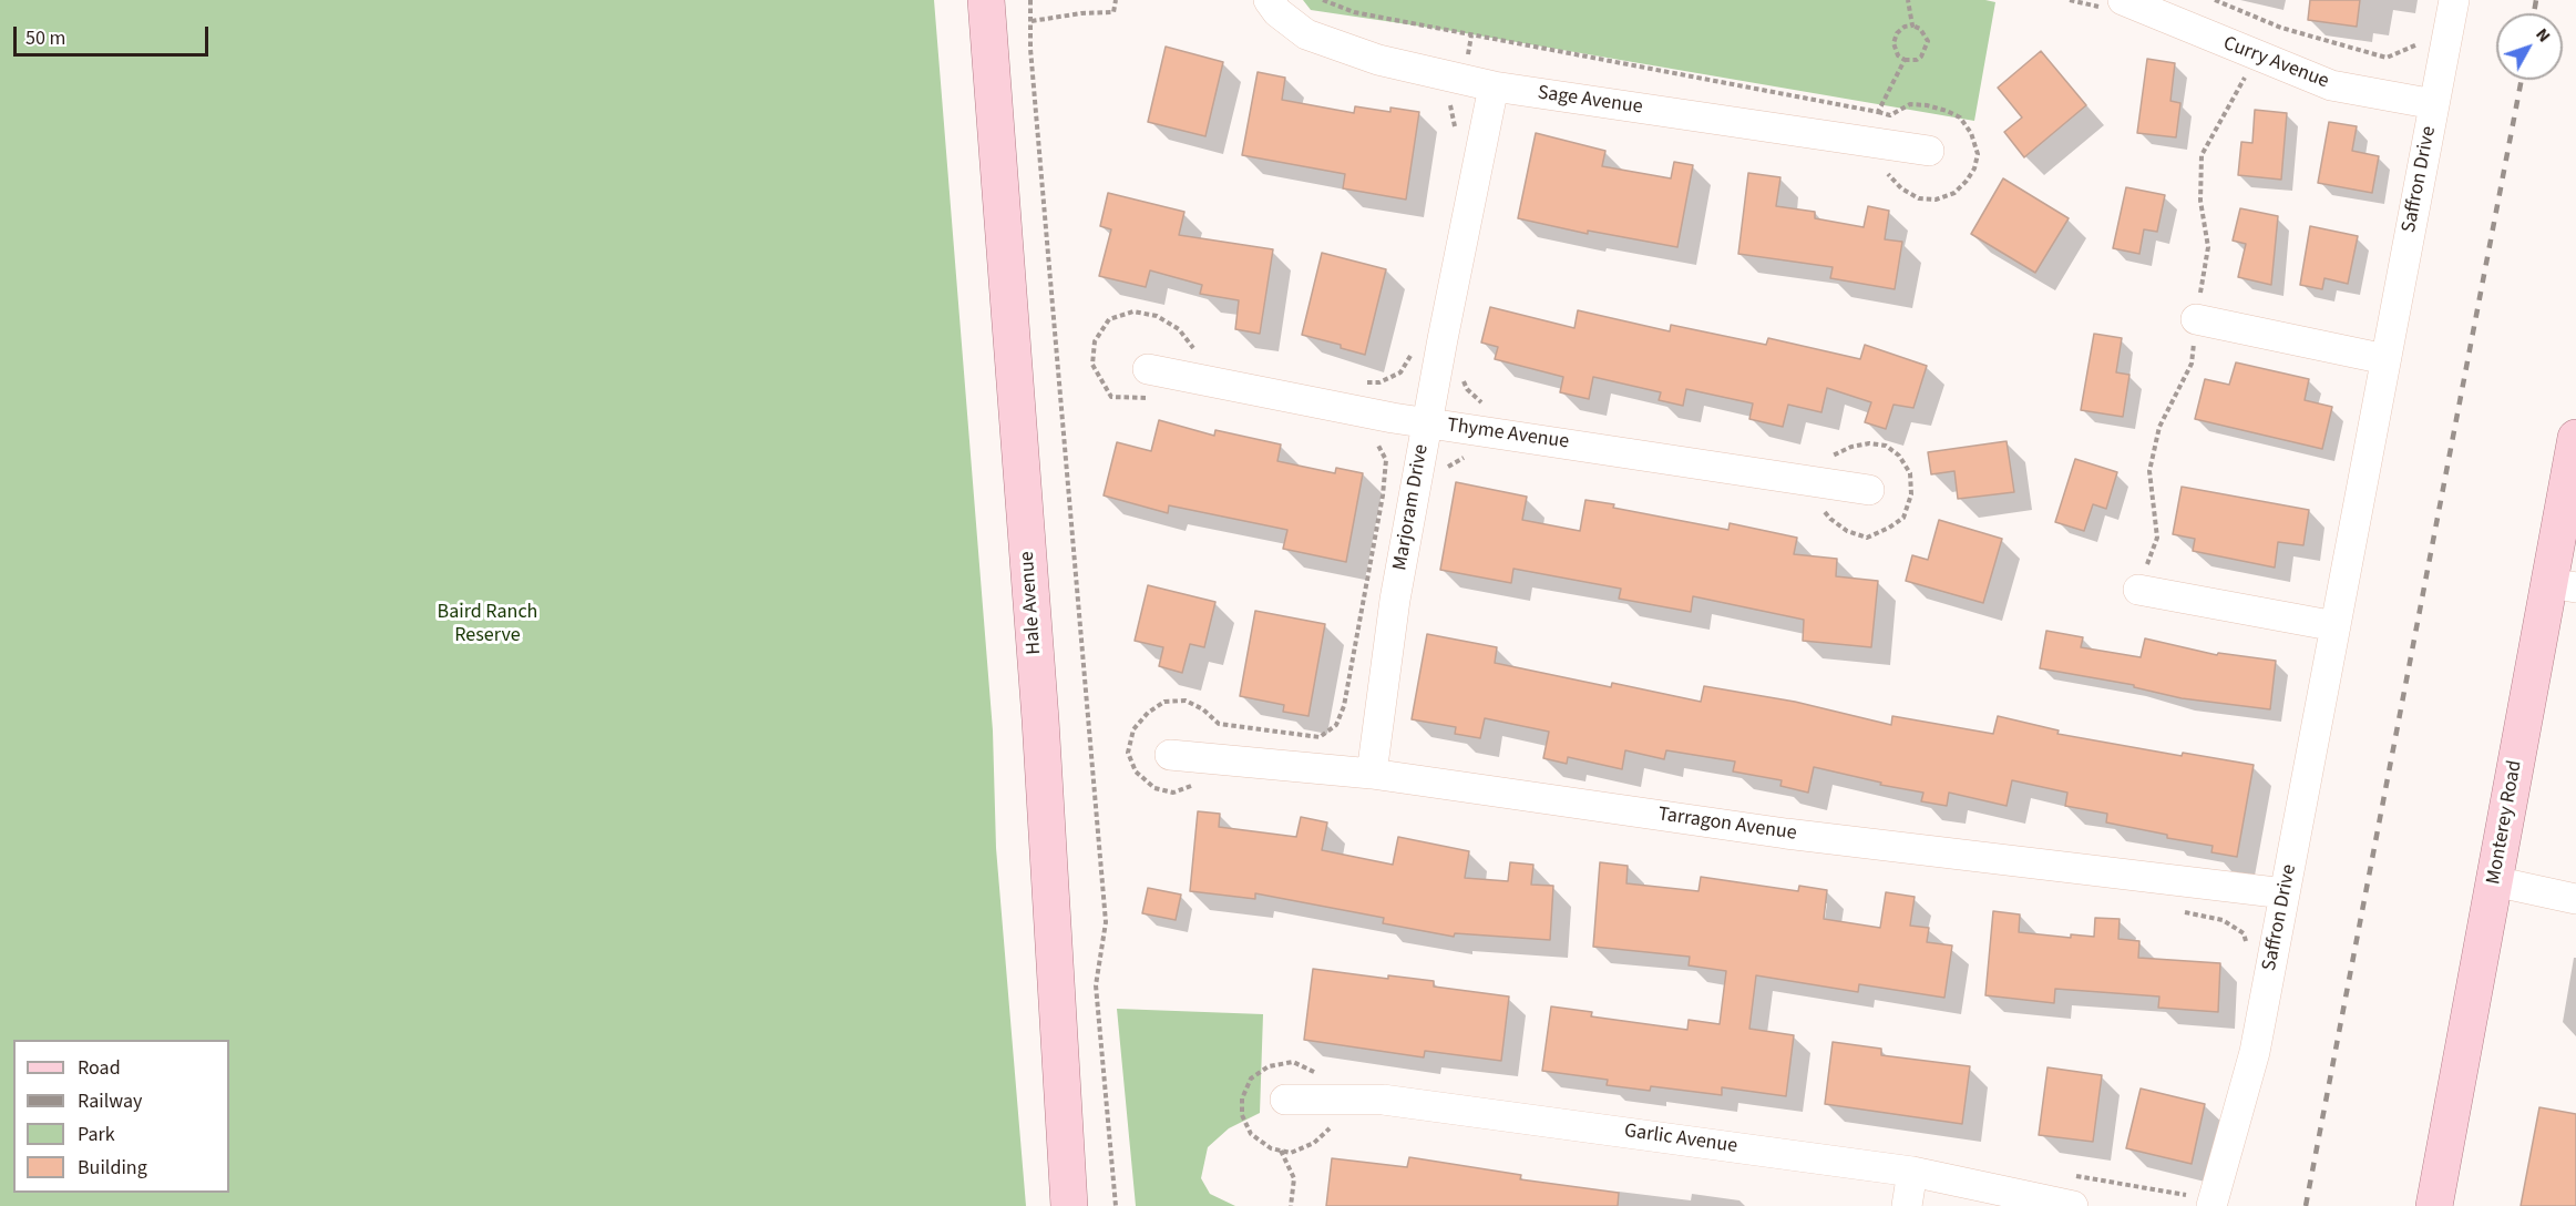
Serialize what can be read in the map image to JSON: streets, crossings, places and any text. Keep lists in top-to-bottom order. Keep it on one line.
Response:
{"streets":{"main road":["Hale Avenue","Monterey Road"],"street":["Curry Avenue","Sage Avenue","Saffron Drive","Thyme Avenue","Marjoram Drive","Tarragon Avenue","Garlic Avenue"]},"crossings":[["Curry Avenue","Saffron Drive"],["Sage Avenue","Marjoram Drive"],["Saffron Drive","Tarragon Avenue"],["Thyme Avenue","Marjoram Drive"],["Marjoram Drive","Tarragon Avenue"]],"parks":["Baird Ranch Reserve"],"legend":["Road","Railway","Park","Building"],"scale_bar":"50 m","north":"top right"}
